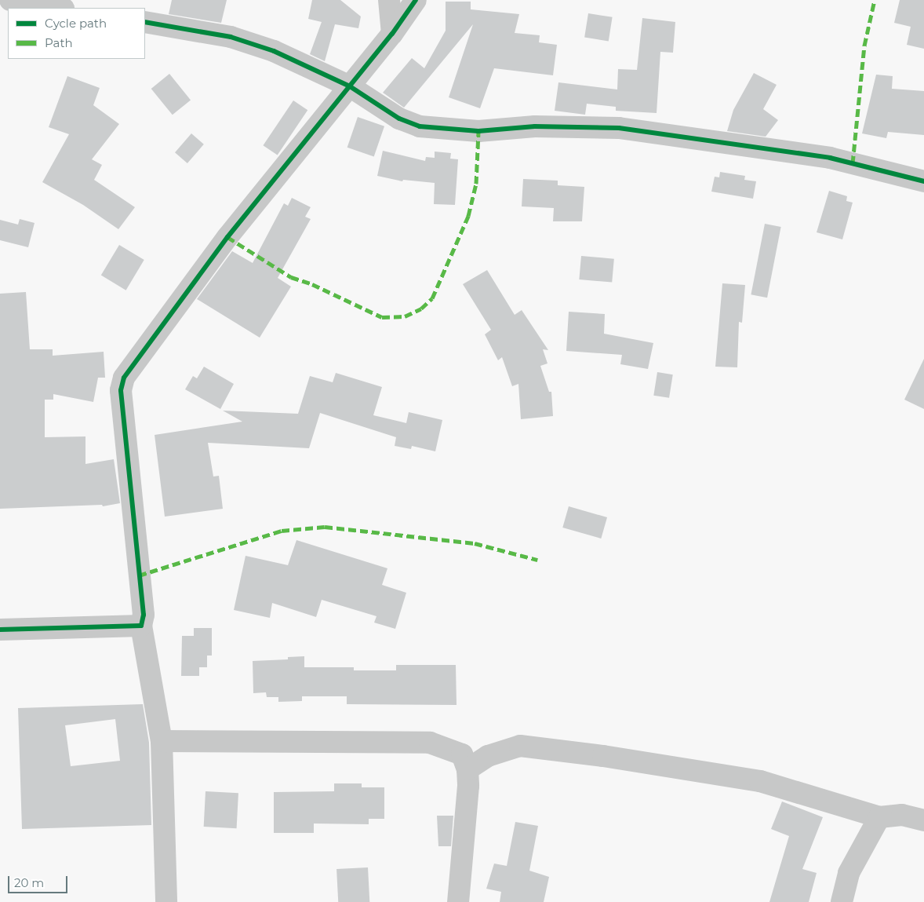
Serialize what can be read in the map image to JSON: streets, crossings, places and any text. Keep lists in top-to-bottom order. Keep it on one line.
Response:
{"legend":["Cycle path","Path"],"scale_bar":"20 m"}
